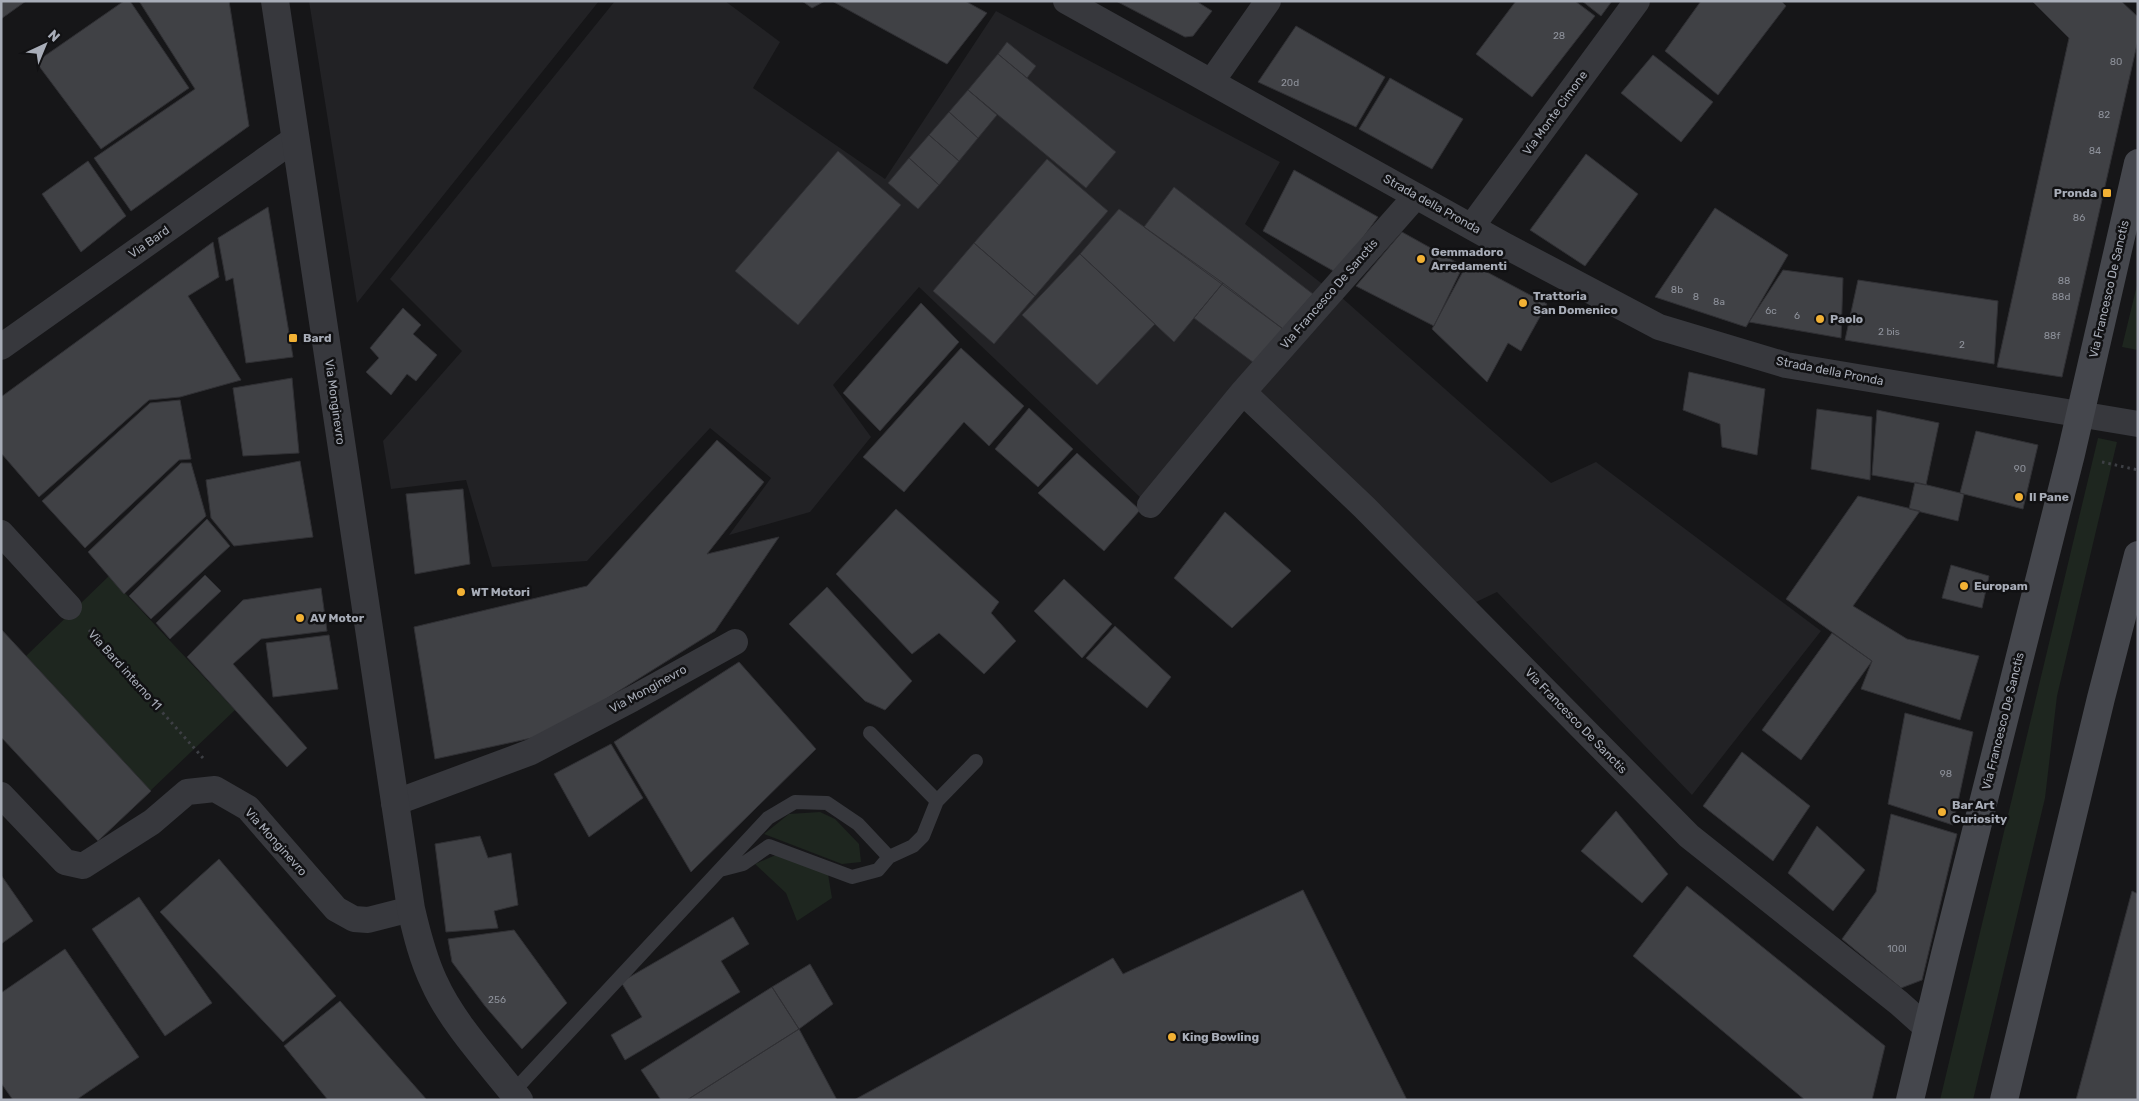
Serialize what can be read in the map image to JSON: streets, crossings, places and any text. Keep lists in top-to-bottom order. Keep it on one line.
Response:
{"streets":{"main road":["Via Francesco De Sanctis"],"street":["Via Monte Cimone","Strada della Pronda","Via Bard","Via Monginevro"],"path":["Via Bard interno 11"]},"crossings":[["Via Monte Cimone","Strada della Pronda"],["Strada della Pronda","Via Francesco De Sanctis"],["Via Bard","Via Monginevro"]],"places":{"transit":["Pronda","Bard"],"other":["Gemmadoro Arredamenti","Trattoria San Domenico","Paolo","Il Pane","Europam","WT Motori","AV Motor","Bar Art Curiosity","King Bowling"]},"house_numbers":["28","80","20d","82","84","86","88","8b","8","88d","8a","6c","6","2 bis","88f","2","90","98","100l","256"],"north":"top right"}
